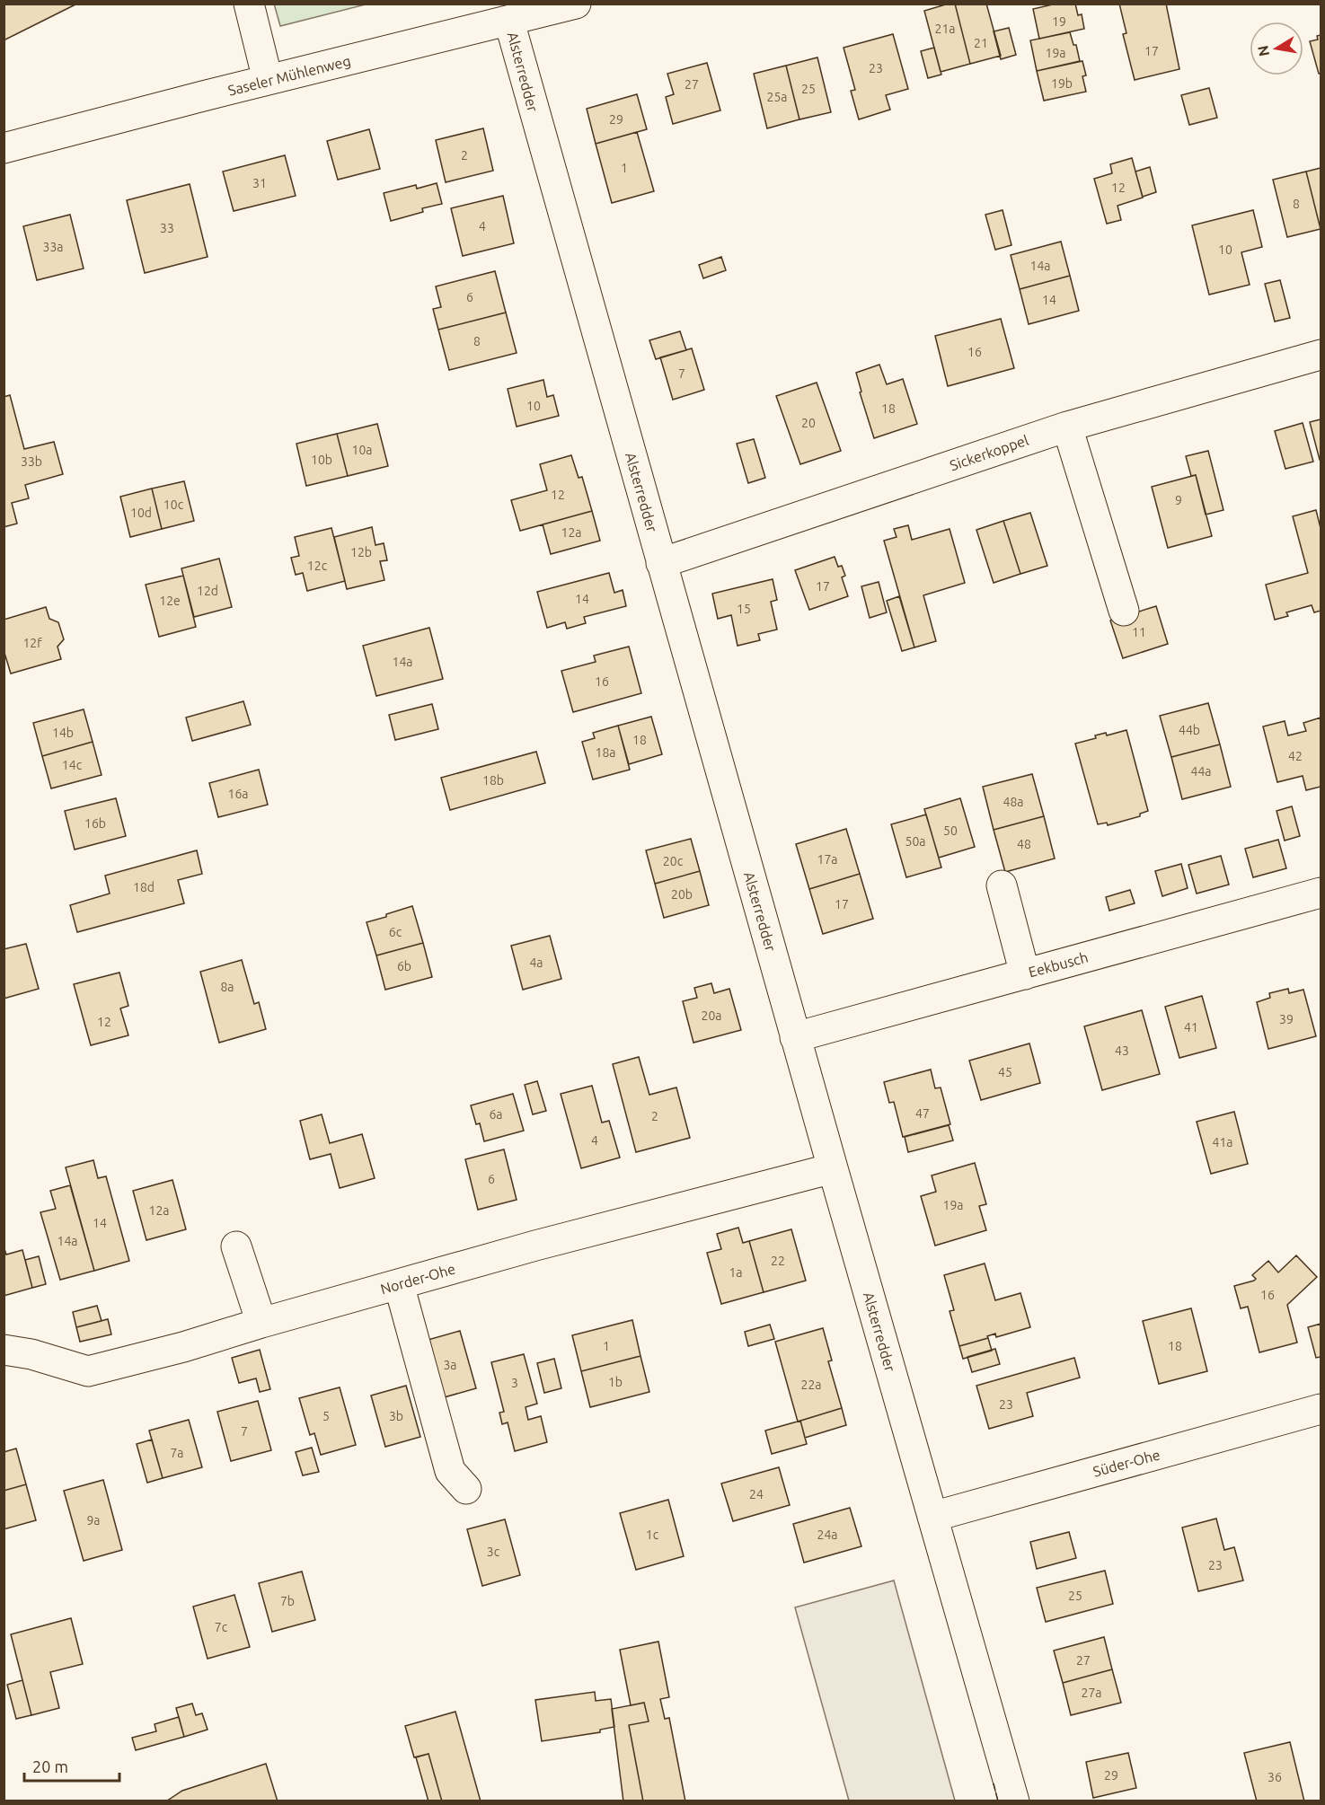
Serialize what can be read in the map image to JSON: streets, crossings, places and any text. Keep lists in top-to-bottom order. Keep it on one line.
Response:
{"streets":{"street":["Alsterredder","Saseler Mühlenweg","Sickerkoppel","Eekbusch","Norder-Ohe","Süder-Ohe"]},"crossings":[["Alsterredder","Saseler Mühlenweg"],["Alsterredder","Sickerkoppel"],["Alsterredder","Eekbusch"],["Alsterredder","Norder-Ohe"],["Alsterredder","Süder-Ohe"]],"house_numbers":["19","21a","21","17","19a","23","19b","27","25","25a","29","2","1","31","12","8","4","33","33a","10","14a","6","14","8","16","7","10","18","20","10a","10b","33b","12","9","10c","10d","12a","12b","12c","17","12d","14","12e","15","11","12f","14a","16","44b","14b","18","18a","42","14c","44a","18b","16a","48a","16b","50","50a","48","17a","20c","18d","20b","17","6c","4a","6b","8a","20a","39","12","41","43","45","47","6a","2","4","41a","6","19a","12a","14","14a","22","1a","16","1","18","3a","1b","3","22a","23","5","3b","7","7a","24","9a","1c","24a","3c","23","25","7b","7c","27","27a","29","36"],"scale_bar":"20 m","north":"left"}
